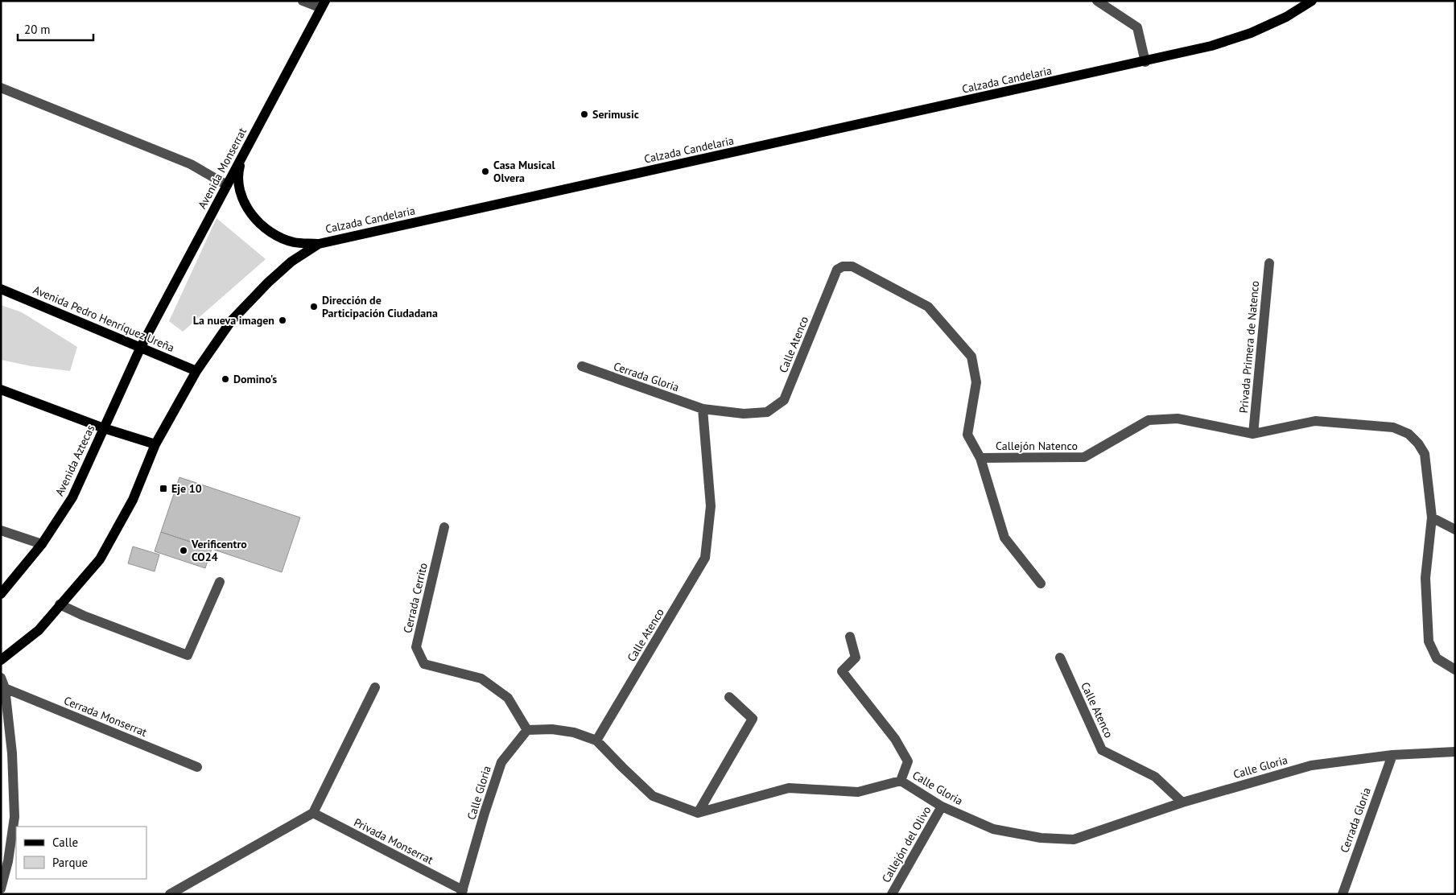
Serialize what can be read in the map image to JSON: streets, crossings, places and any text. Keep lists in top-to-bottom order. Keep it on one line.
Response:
{"streets":{"main road":["Calzada Candelaria","Avenida Monserrat","Avenida Pedro Henríquez Ureña","Avenida Aztecas"],"street":["Calle Atenco","Privada Primera de Natenco","Cerrada Gloria","Callejón Natenco","Cerrada Cerrito","Cerrada Monserrat","Calle Gloria","Privada Monserrat","Callejón del Olivo"]},"crossings":[["Calzada Candelaria","Avenida Pedro Henríquez Ureña"],["Avenida Monserrat","Avenida Pedro Henríquez Ureña"],["Avenida Monserrat","Avenida Aztecas"],["Avenida Pedro Henríquez Ureña","Avenida Aztecas"],["Calle Atenco","Cerrada Gloria"],["Calle Atenco","Callejón Natenco"],["Calle Atenco","Calle Gloria"],["Privada Primera de Natenco","Callejón Natenco"],["Cerrada Gloria","Calle Gloria"],["Cerrada Cerrito","Calle Gloria"],["Calle Gloria","Privada Monserrat"],["Calle Gloria","Callejón del Olivo"]],"places":{"other":["Serimusic","Casa Musical Olvera","Dirección de Participación Ciudadana","La nueva imagen","Domino's","Verificentro CO24"],"transit":["Eje 10"]},"legend":["Calle","Parque"],"scale_bar":"20 m"}
